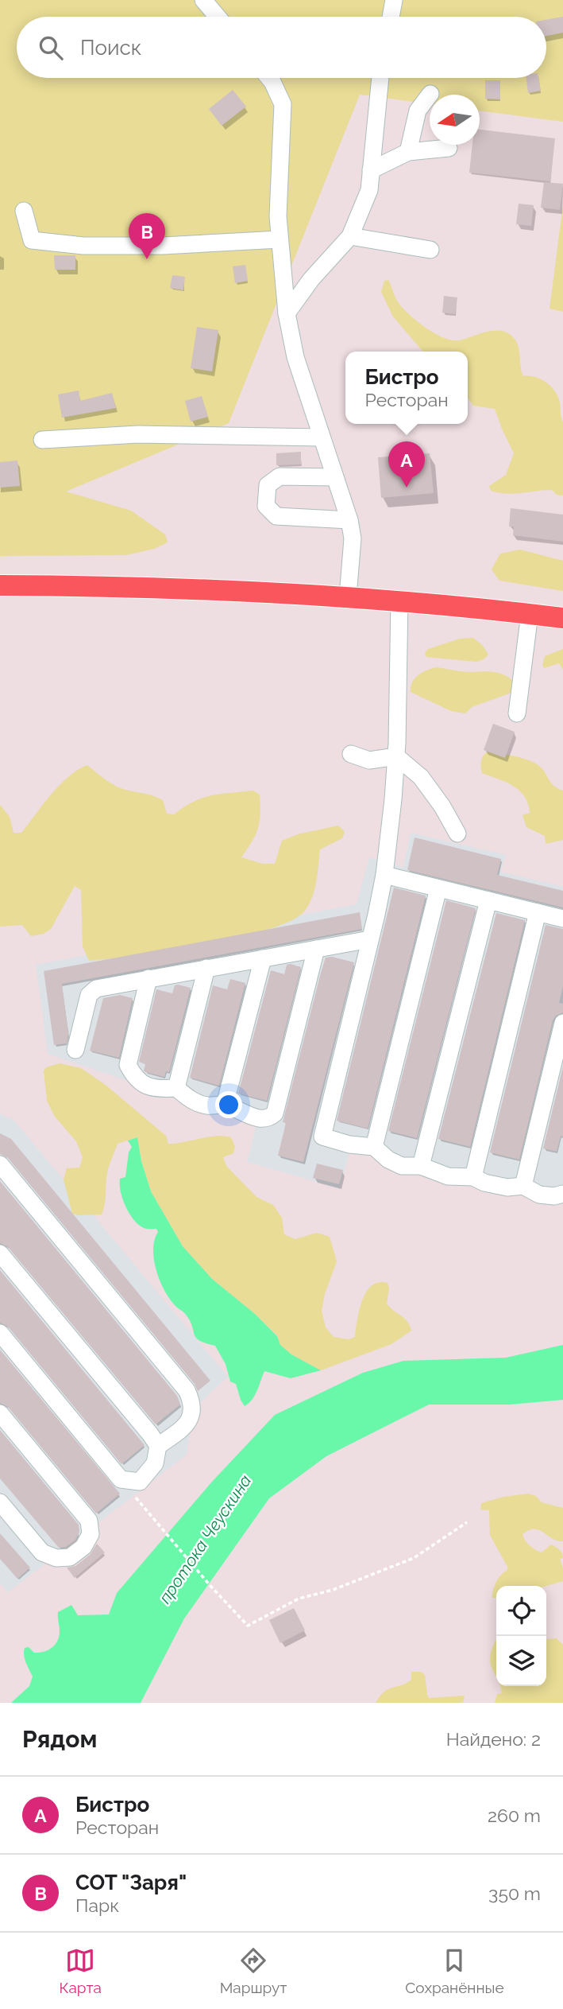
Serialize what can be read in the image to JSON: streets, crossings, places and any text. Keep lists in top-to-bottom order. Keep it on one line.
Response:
{"water":["протока Чеускина"],"north":"left","page":{"search":"Поиск","pins":["B","A"],"popup":["Бистро","Ресторан"],"heading":["Рядом","Найдено: 2"],"list":[{"mark":"A","name":"Бистро","note":"Ресторан","value":"260 m"},{"mark":"B","name":"СОТ \"Заря\"","note":"Парк","value":"350 m"}],"nav":["Карта","Маршрут","Сохранённые"]}}
